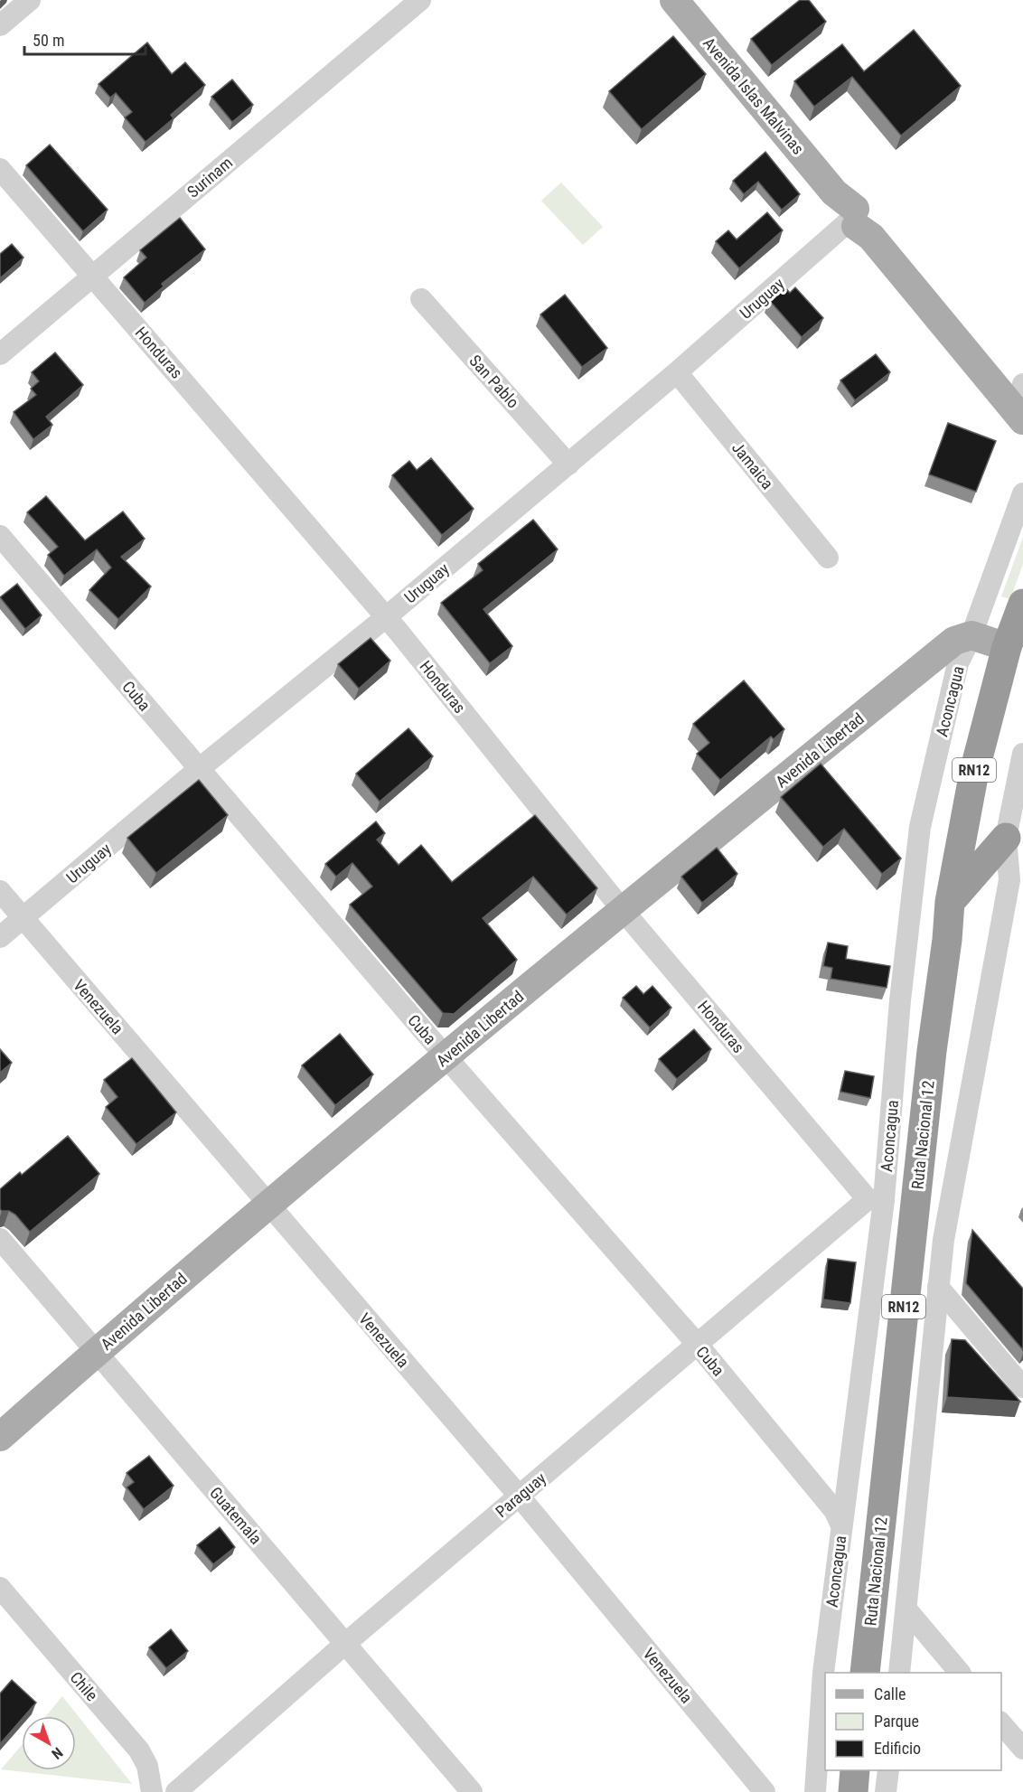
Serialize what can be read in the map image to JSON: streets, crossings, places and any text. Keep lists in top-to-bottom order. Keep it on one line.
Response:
{"streets":{"highway":["RN12","Ruta Nacional 12"],"main road":["Avenida Islas Malvinas","Avenida Libertad"],"street":["Surinam","Uruguay","Honduras","San Pablo","Jamaica","Cuba","Aconcagua","Venezuela","Paraguay","Guatemala","Chile"]},"crossings":[["Avenida Islas Malvinas","Uruguay"],["Surinam","Honduras"],["Uruguay","Honduras"],["Uruguay","San Pablo"],["Uruguay","Jamaica"],["Uruguay","Cuba"],["Uruguay","Venezuela"],["Honduras","Aconcagua"],["Honduras","Avenida Libertad"],["Honduras","Paraguay"],["Cuba","Aconcagua"],["Cuba","Avenida Libertad"],["Cuba","Paraguay"],["Aconcagua","Avenida Libertad"],["Aconcagua","Paraguay"],["Avenida Libertad","Venezuela"],["Avenida Libertad","Guatemala"],["Venezuela","Paraguay"],["Paraguay","Guatemala"]],"legend":["Calle","Parque","Edificio"],"scale_bar":"50 m","north":"bottom right"}
